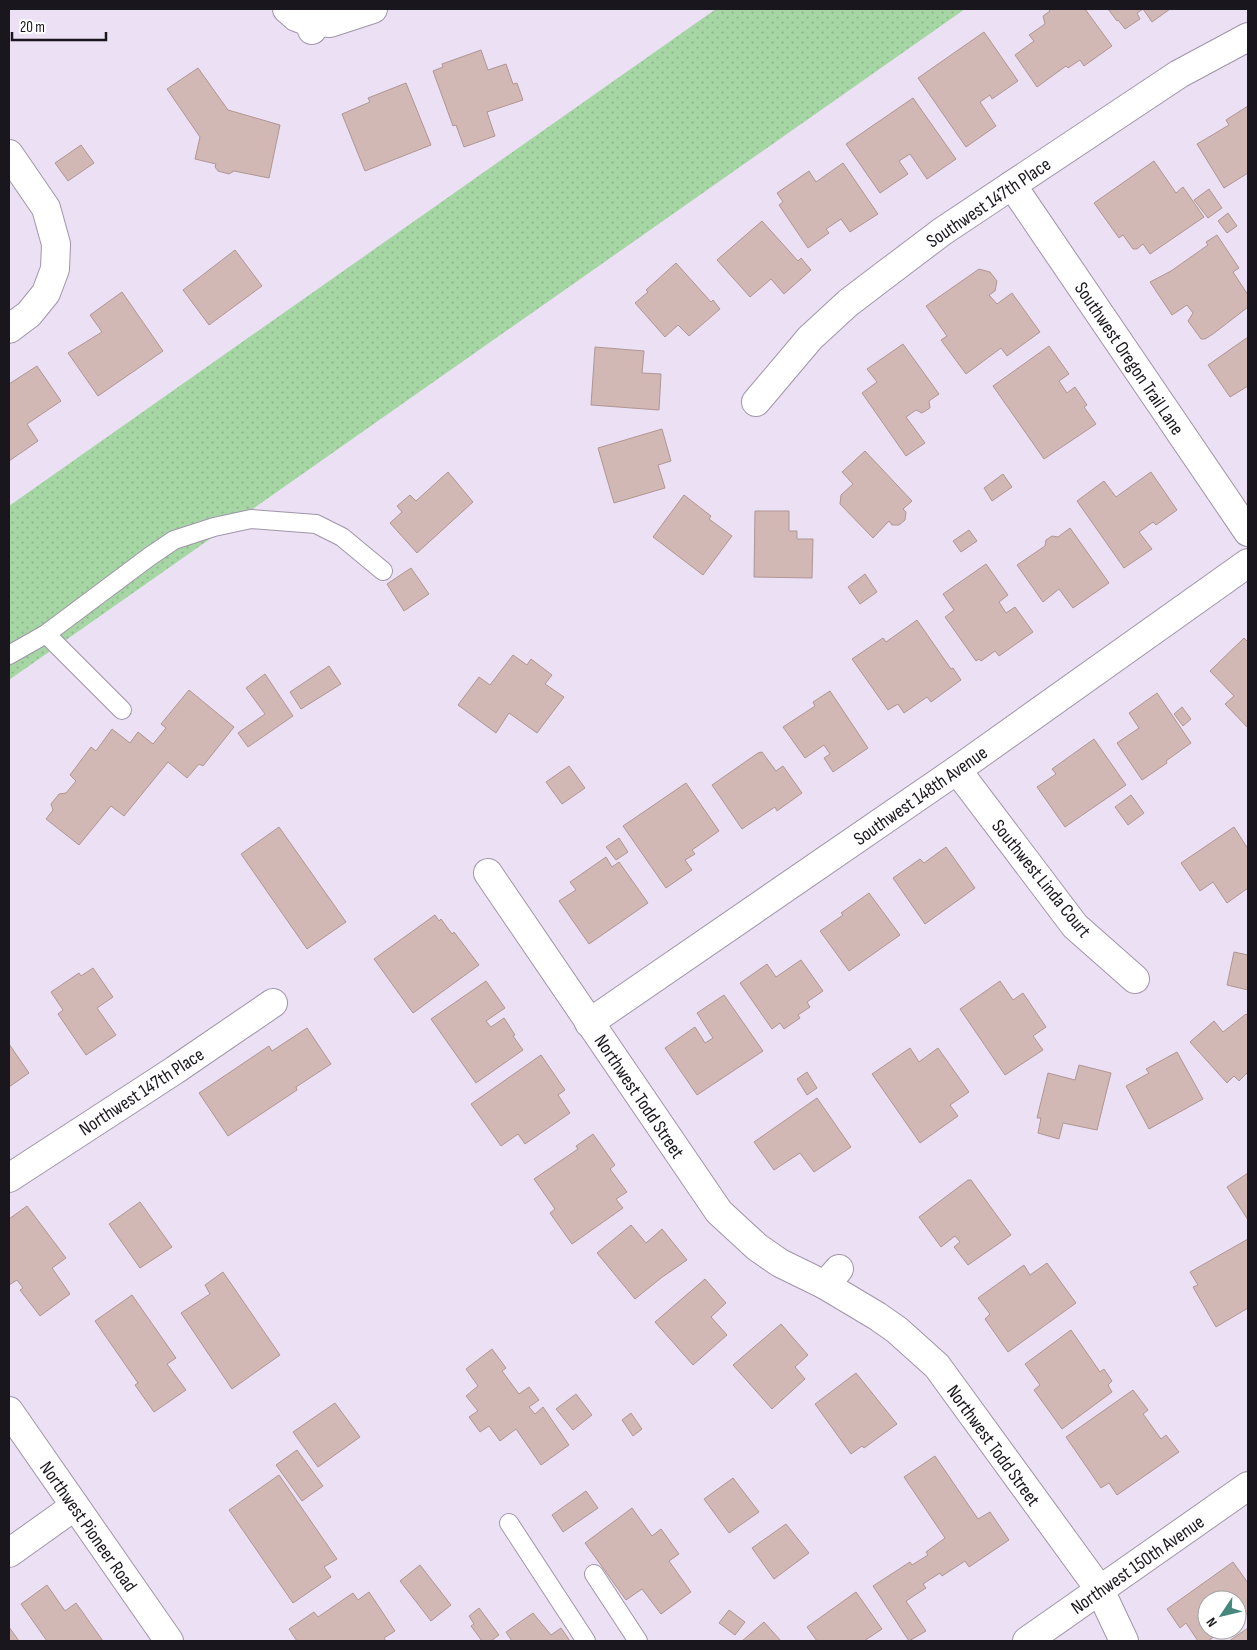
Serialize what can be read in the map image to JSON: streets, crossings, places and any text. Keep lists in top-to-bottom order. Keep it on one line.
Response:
{"streets":{"street":["Southwest 147th Place","Southwest Oregon Trail Lane","Southwest 148th Avenue","Southwest Linda Court","Northwest 147th Place","Northwest Todd Street","Northwest Pioneer Road","Northwest 150th Avenue"]},"crossings":[["Southwest 147th Place","Southwest Oregon Trail Lane"],["Southwest 148th Avenue","Southwest Linda Court"],["Southwest 148th Avenue","Northwest Todd Street"],["Northwest Todd Street","Northwest 150th Avenue"]],"scale_bar":"20 m","north":"bottom left"}
